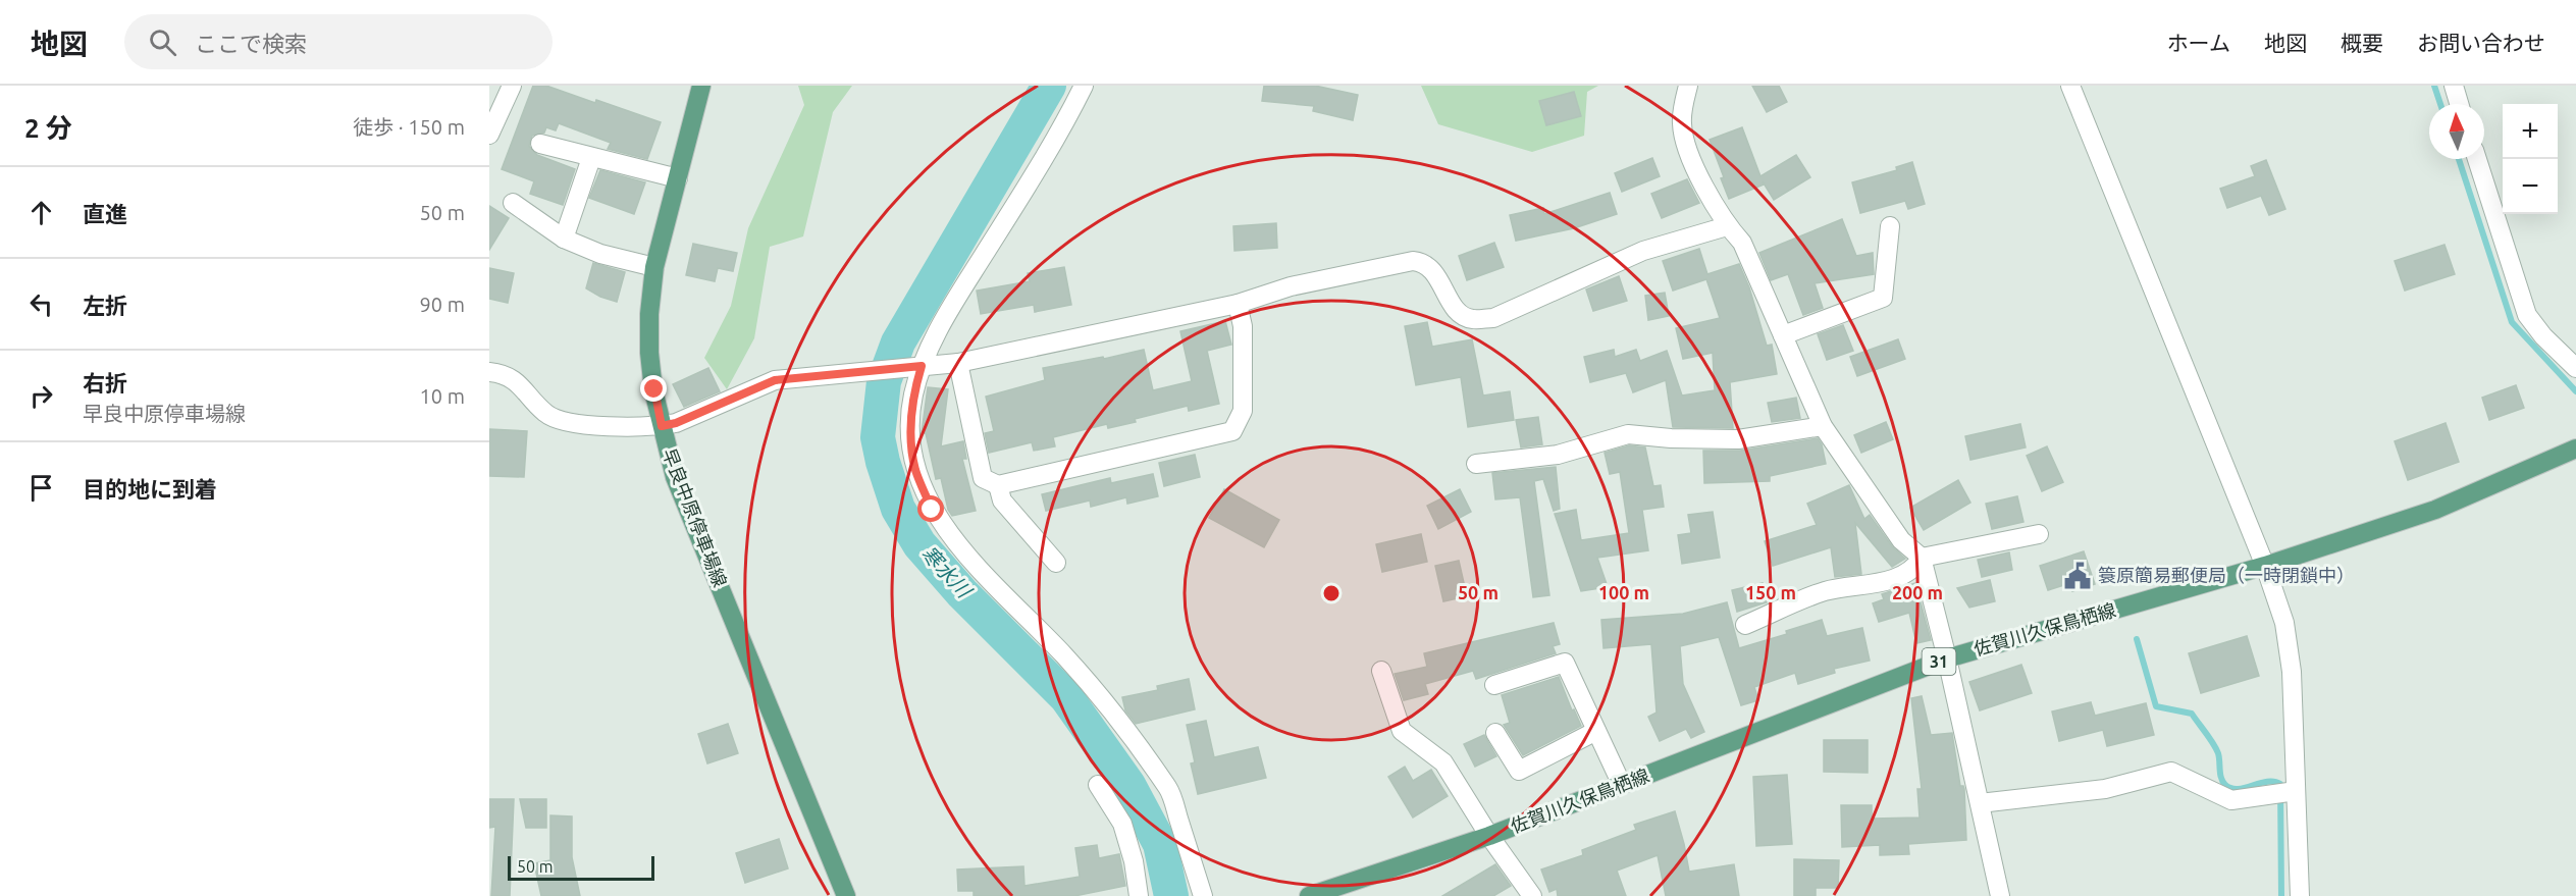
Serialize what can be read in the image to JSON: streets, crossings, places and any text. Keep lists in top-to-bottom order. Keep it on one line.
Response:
{"streets":{"main road":["早良中原停車場線","佐賀川久保鳥栖線","31"]},"water":["寒水川"],"places":{"public building":["簑原簡易郵便局（一時閉鎖中）"]},"scale_bar":"50 m","north":"top","page":{"header":"地図","search":"ここで検索","nav":["ホーム","地図","概要","お問い合わせ"],"heading":["2 分","徒歩 · 150 m"],"map_buttons":["+","−"],"list":[["直進","50 m"],["左折","90 m"],["右折","早良中原停車場線","10 m"],"目的地に到着"],"scale":"50 m"},"rings":["50 m","100 m","150 m","200 m"]}
